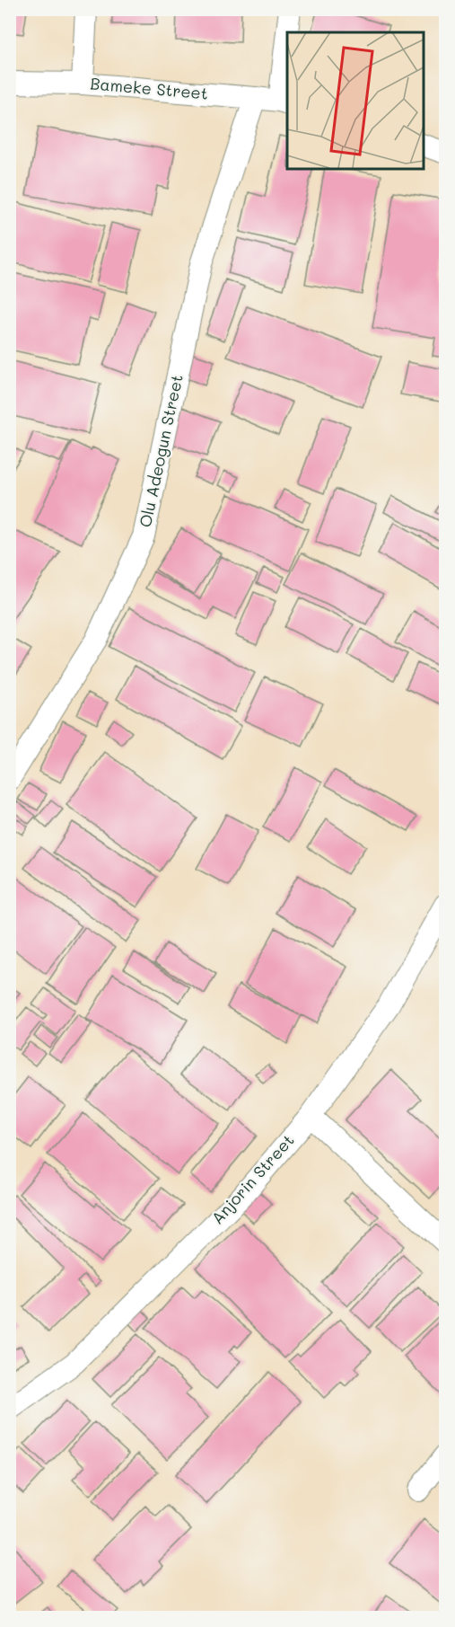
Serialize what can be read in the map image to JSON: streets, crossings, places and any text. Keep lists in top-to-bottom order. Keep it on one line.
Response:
{"streets":{"street":["Bameke Street","Olu Adeogun Street","Anjorin Street"]},"crossings":[["Bameke Street","Olu Adeogun Street"]]}
